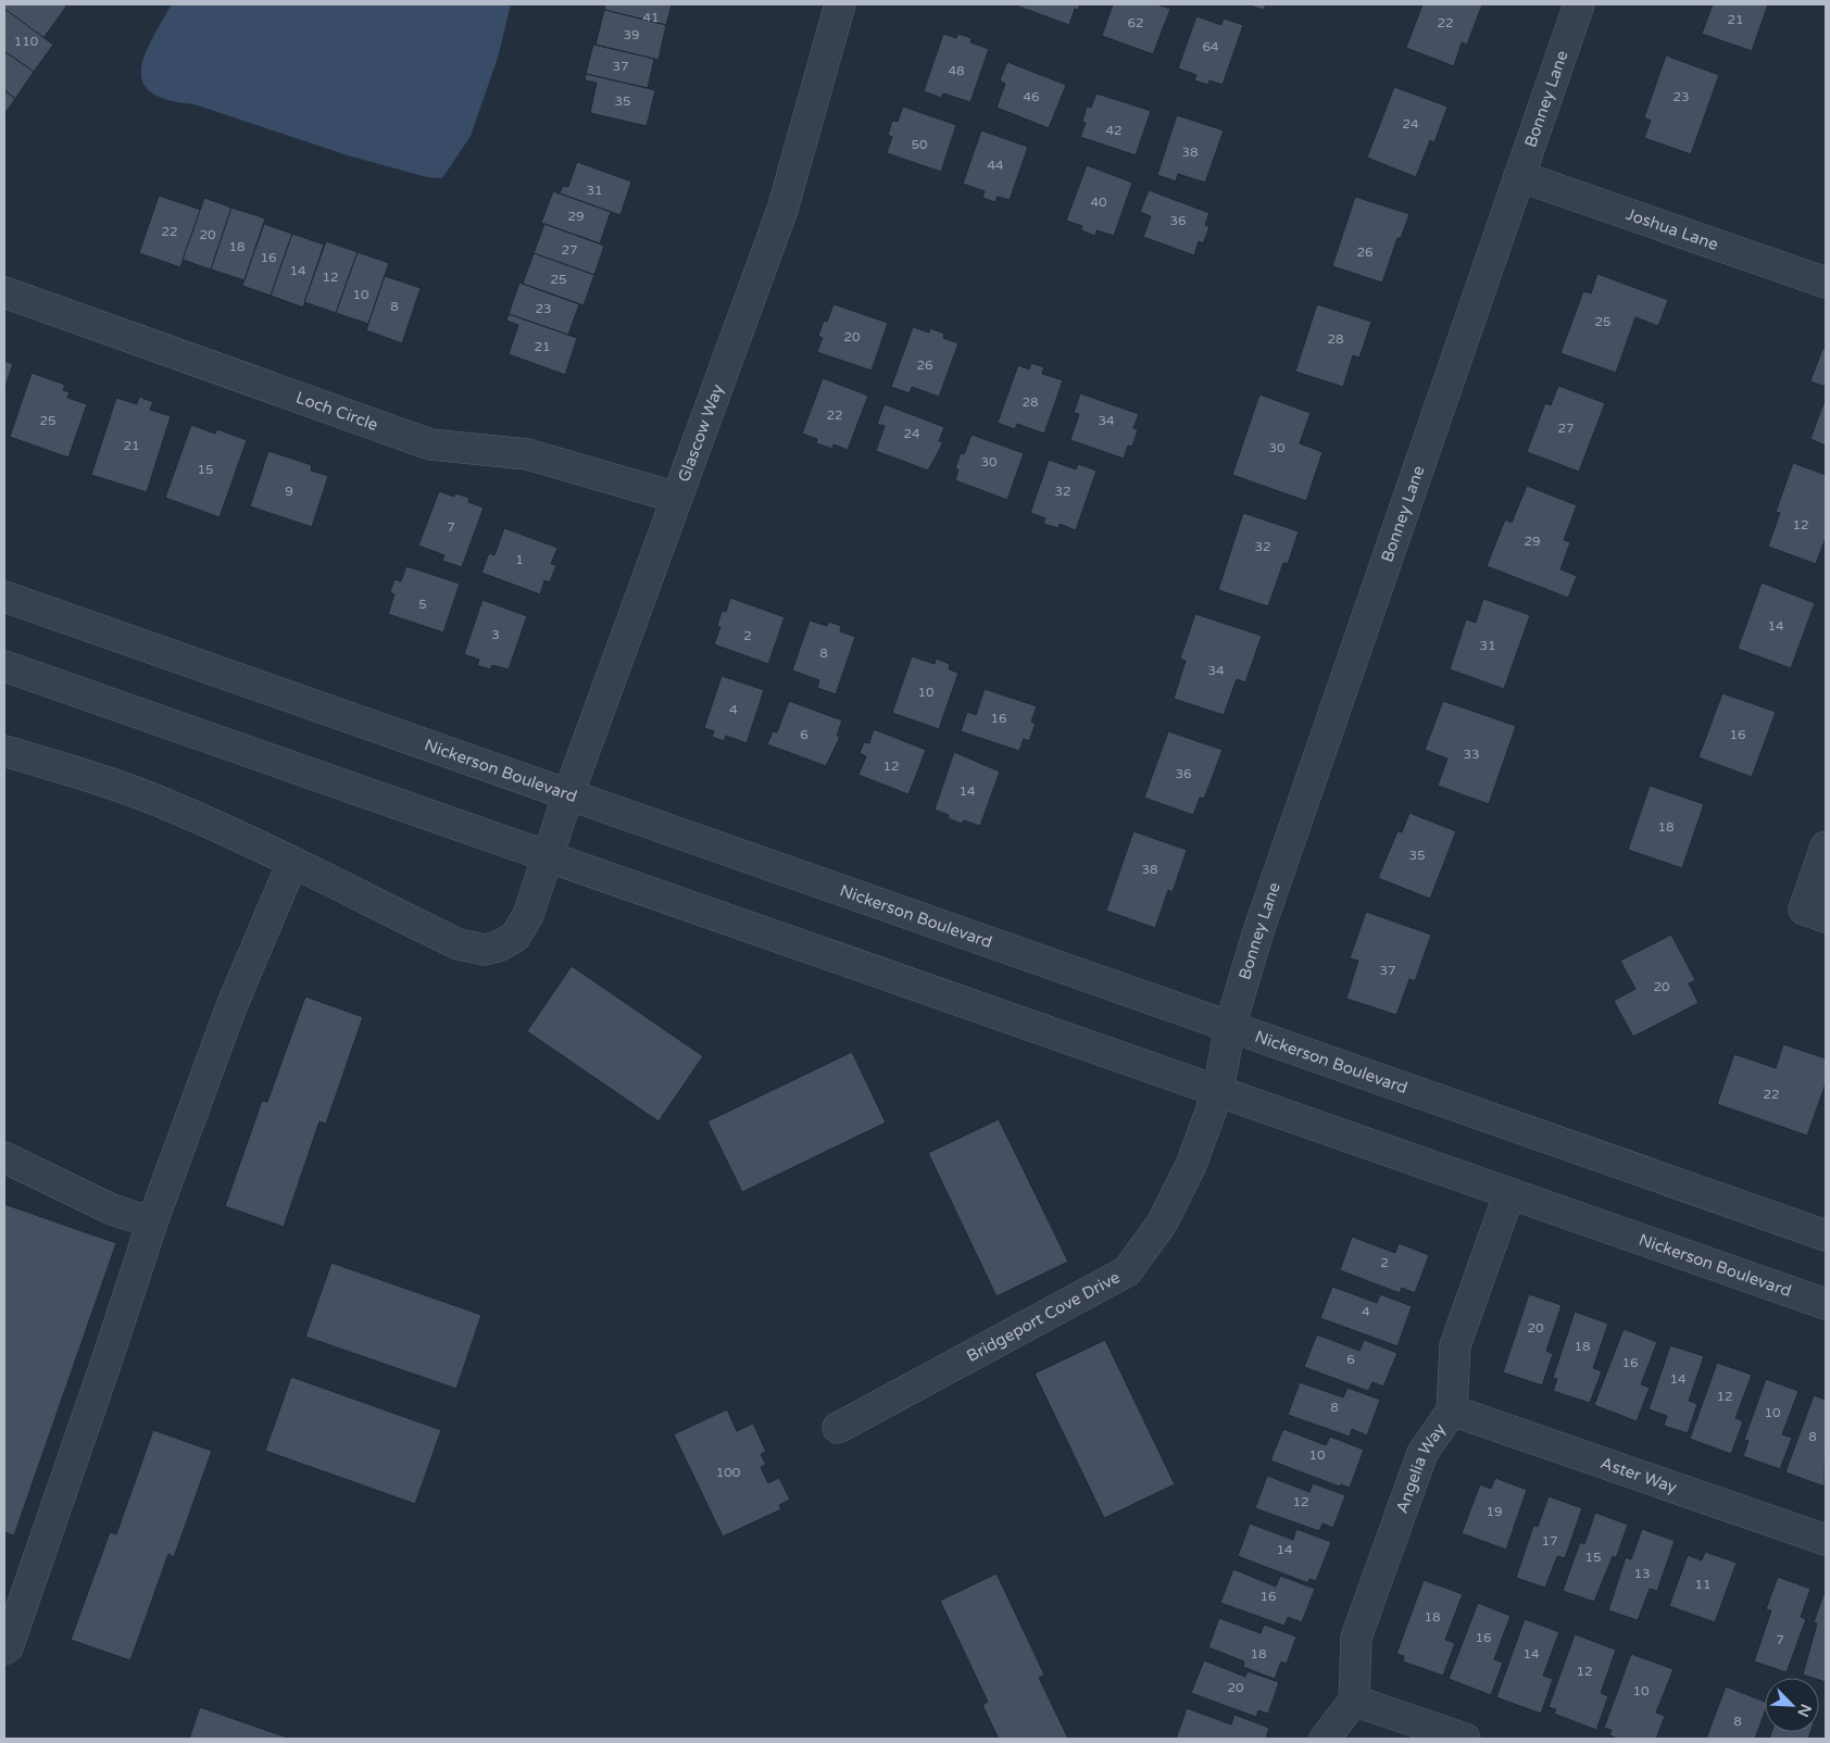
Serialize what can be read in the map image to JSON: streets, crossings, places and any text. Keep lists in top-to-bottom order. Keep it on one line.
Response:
{"streets":{"street":["Bonney Lane","Joshua Lane","Loch Circle","Glascow Way","Nickerson Boulevard","Bridgeport Cove Drive","Angelia Way","Aster Way"]},"crossings":[["Bonney Lane","Joshua Lane"],["Bonney Lane","Nickerson Boulevard"],["Bonney Lane","Bridgeport Cove Drive"],["Loch Circle","Glascow Way"],["Glascow Way","Nickerson Boulevard"],["Nickerson Boulevard","Bridgeport Cove Drive"],["Nickerson Boulevard","Angelia Way"],["Angelia Way","Aster Way"]],"house_numbers":["41","21","62","22","39","110","64","37","48","46","23","35","24","42","50","38","44","31","40","29","36","22","20","18","27","26","16","14","12","25","10","8","23","25","20","28","21","26","28","22","25","34","27","24","21","30","30","15","9","32","12","7","29","32","1","5","14","3","2","31","8","34","10","4","16","6","16","33","12","36","14","18","35","38","37","20","22","2","4","20","18","6","16","14","12","8","10","8","10","100","12","19","17","14","15","13","11","16","18","16","7","18","14","12","20","10","8"],"north":"bottom right"}
